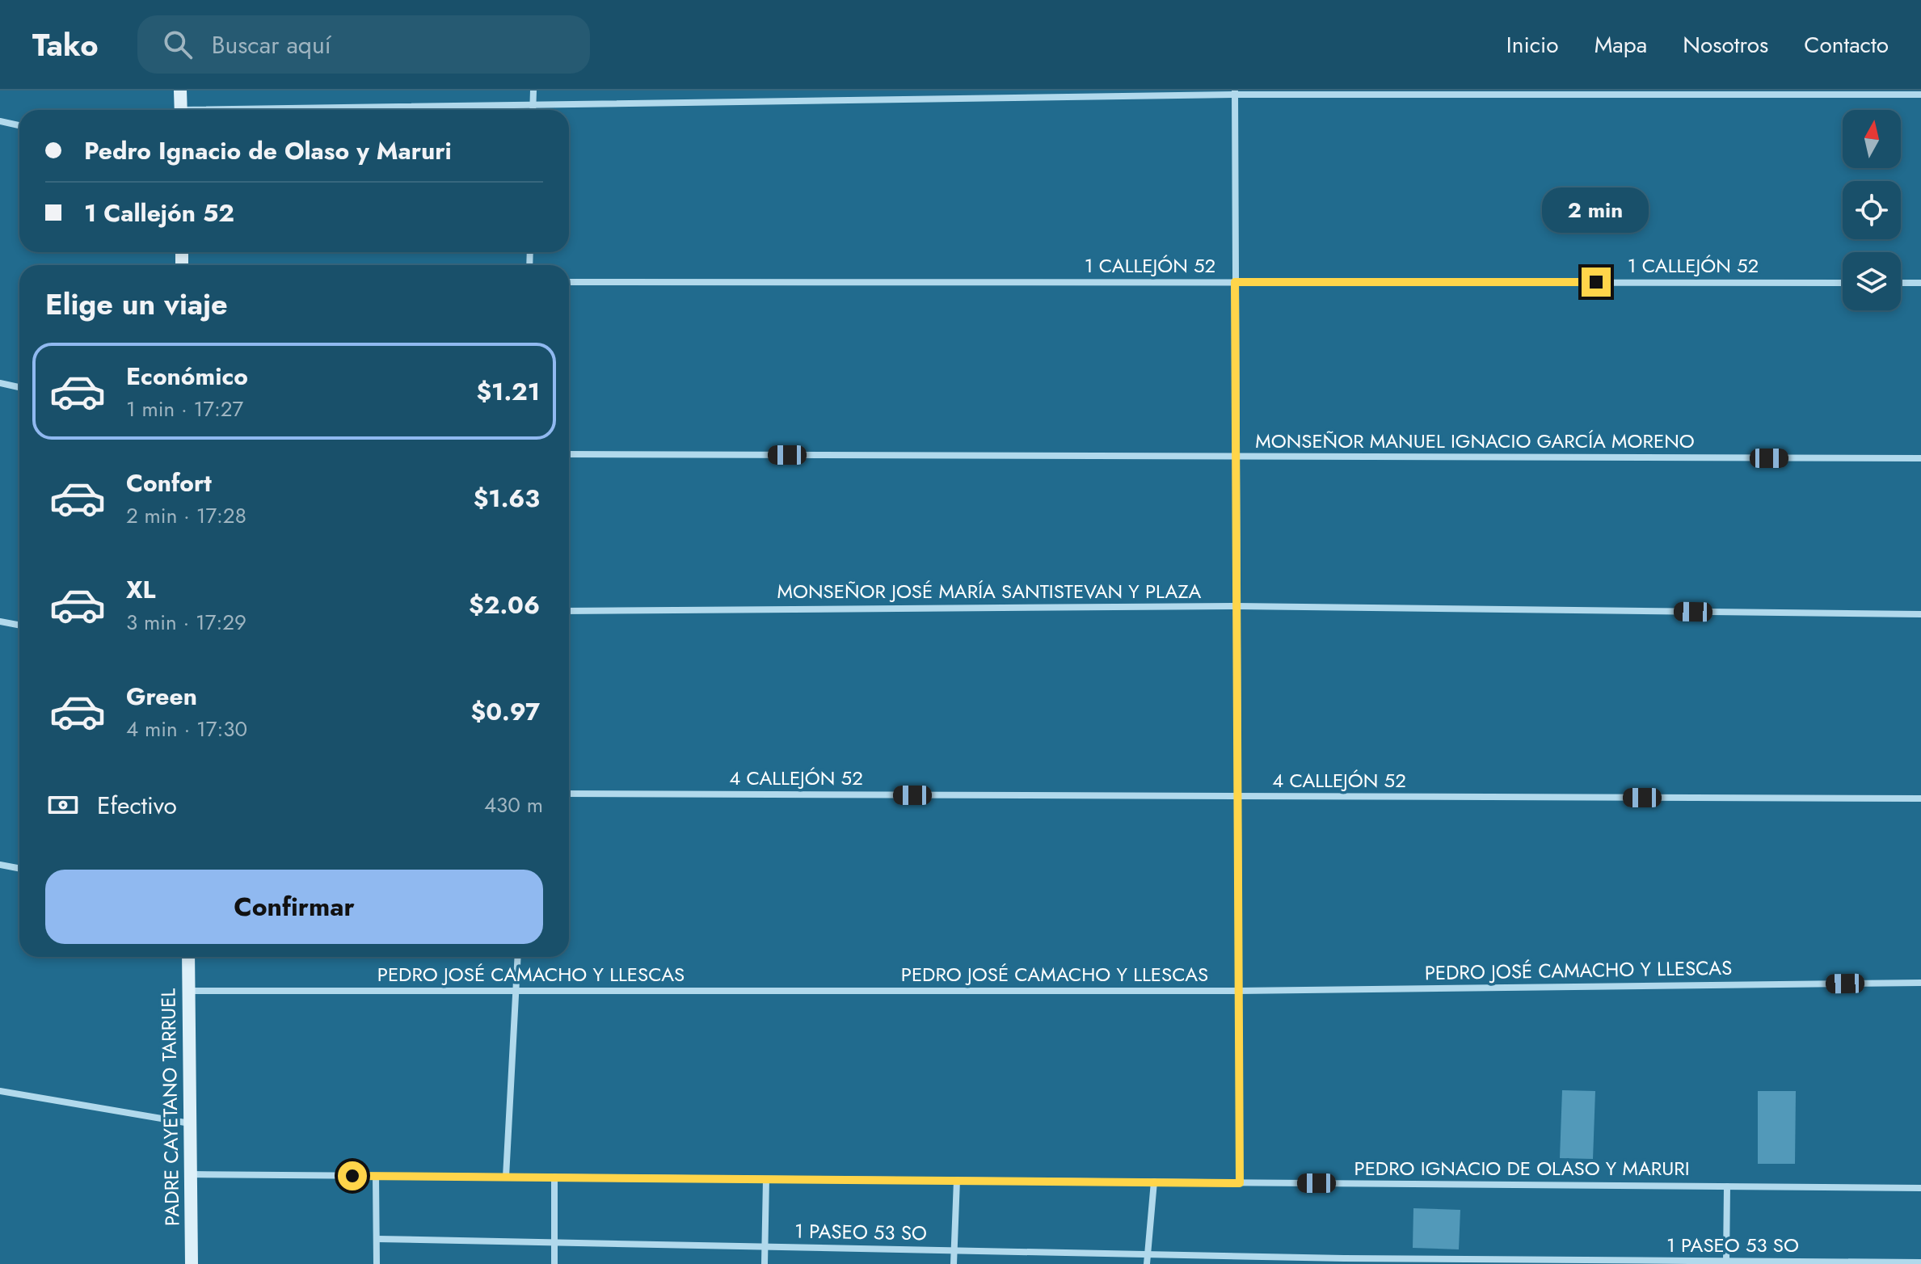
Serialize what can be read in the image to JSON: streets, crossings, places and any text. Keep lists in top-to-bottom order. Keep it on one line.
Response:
{"streets":{"street":["1 CALLEJÓN 52","MONSEÑOR MANUEL IGNACIO GARCÍA MORENO","MONSEÑOR JOSÉ MARÍA SANTISTEVAN Y PLAZA","4 CALLEJÓN 52","PEDRO JOSÉ CAMACHO Y LLESCAS","PADRE CAYETANO TARRUEL","PEDRO IGNACIO DE OLASO Y MARURI","1 PASEO 53 SO"]},"crossings":[["PEDRO JOSÉ CAMACHO Y LLESCAS","PADRE CAYETANO TARRUEL"],["PADRE CAYETANO TARRUEL","PEDRO IGNACIO DE OLASO Y MARURI"]],"north":"top","page":{"header":"Tako","search":"Buscar aquí","nav":["Inicio","Mapa","Nosotros","Contacto"],"banner":["Pedro Ignacio de Olaso y Maruri","1 Callejón 52"],"bubble":"2 min","heading":"Elige un viaje","list":[{"name":"Económico","note":"1 min · 17:27","value":"$1.21"},{"name":"Confort","note":"2 min · 17:28","value":"$1.63"},{"name":"XL","note":"3 min · 17:29","value":"$2.06"},{"name":"Green","note":"4 min · 17:30","value":"$0.97"}],"pay":["Efectivo","430 m"],"buttons":"Confirmar"}}
